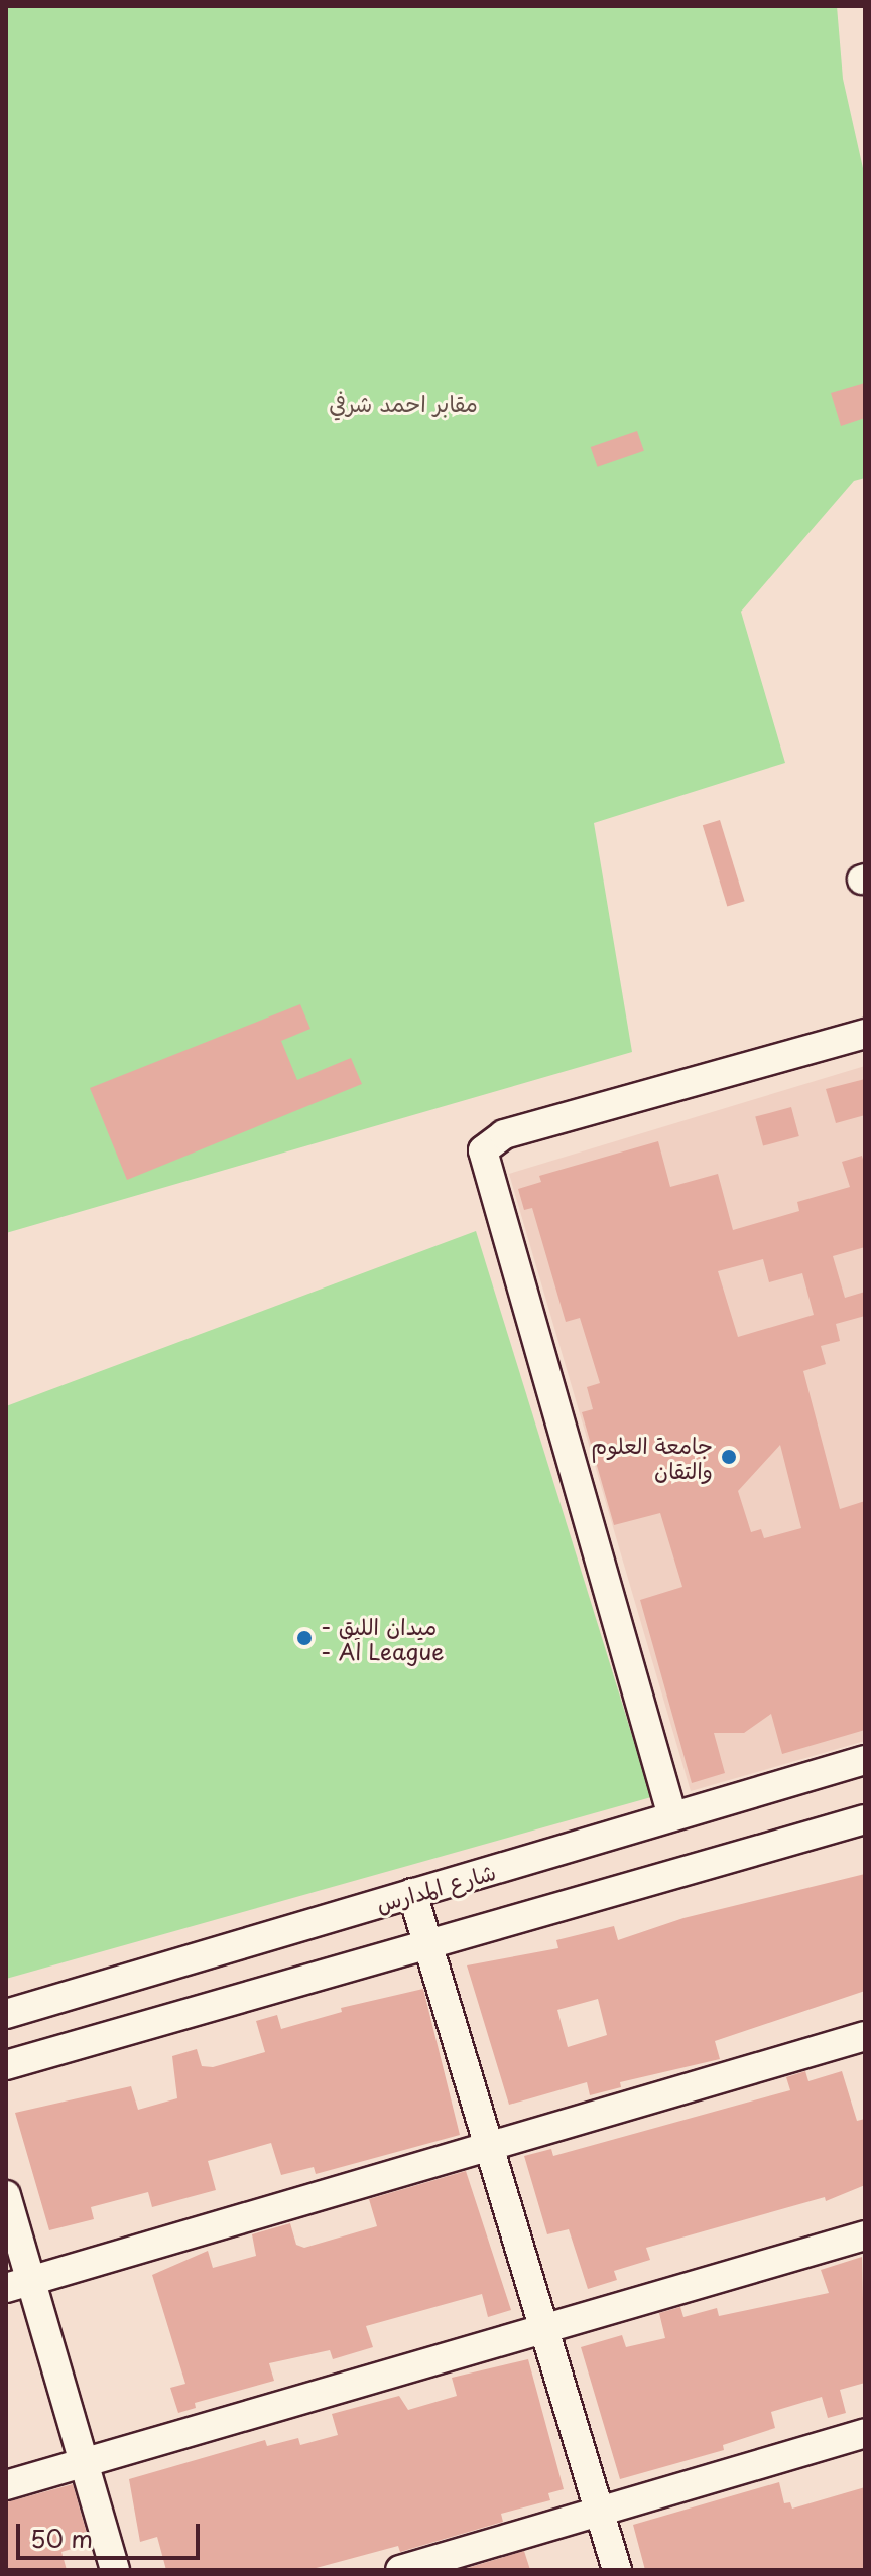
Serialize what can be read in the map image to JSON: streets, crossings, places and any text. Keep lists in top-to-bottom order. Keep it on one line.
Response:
{"streets":{"street":["شارع المدارس"]},"parks":["مقابر احمد شرفي"],"places":["جامعة العلوم والتقان","- ميدان الليق - Al League"],"scale_bar":"50 m"}
